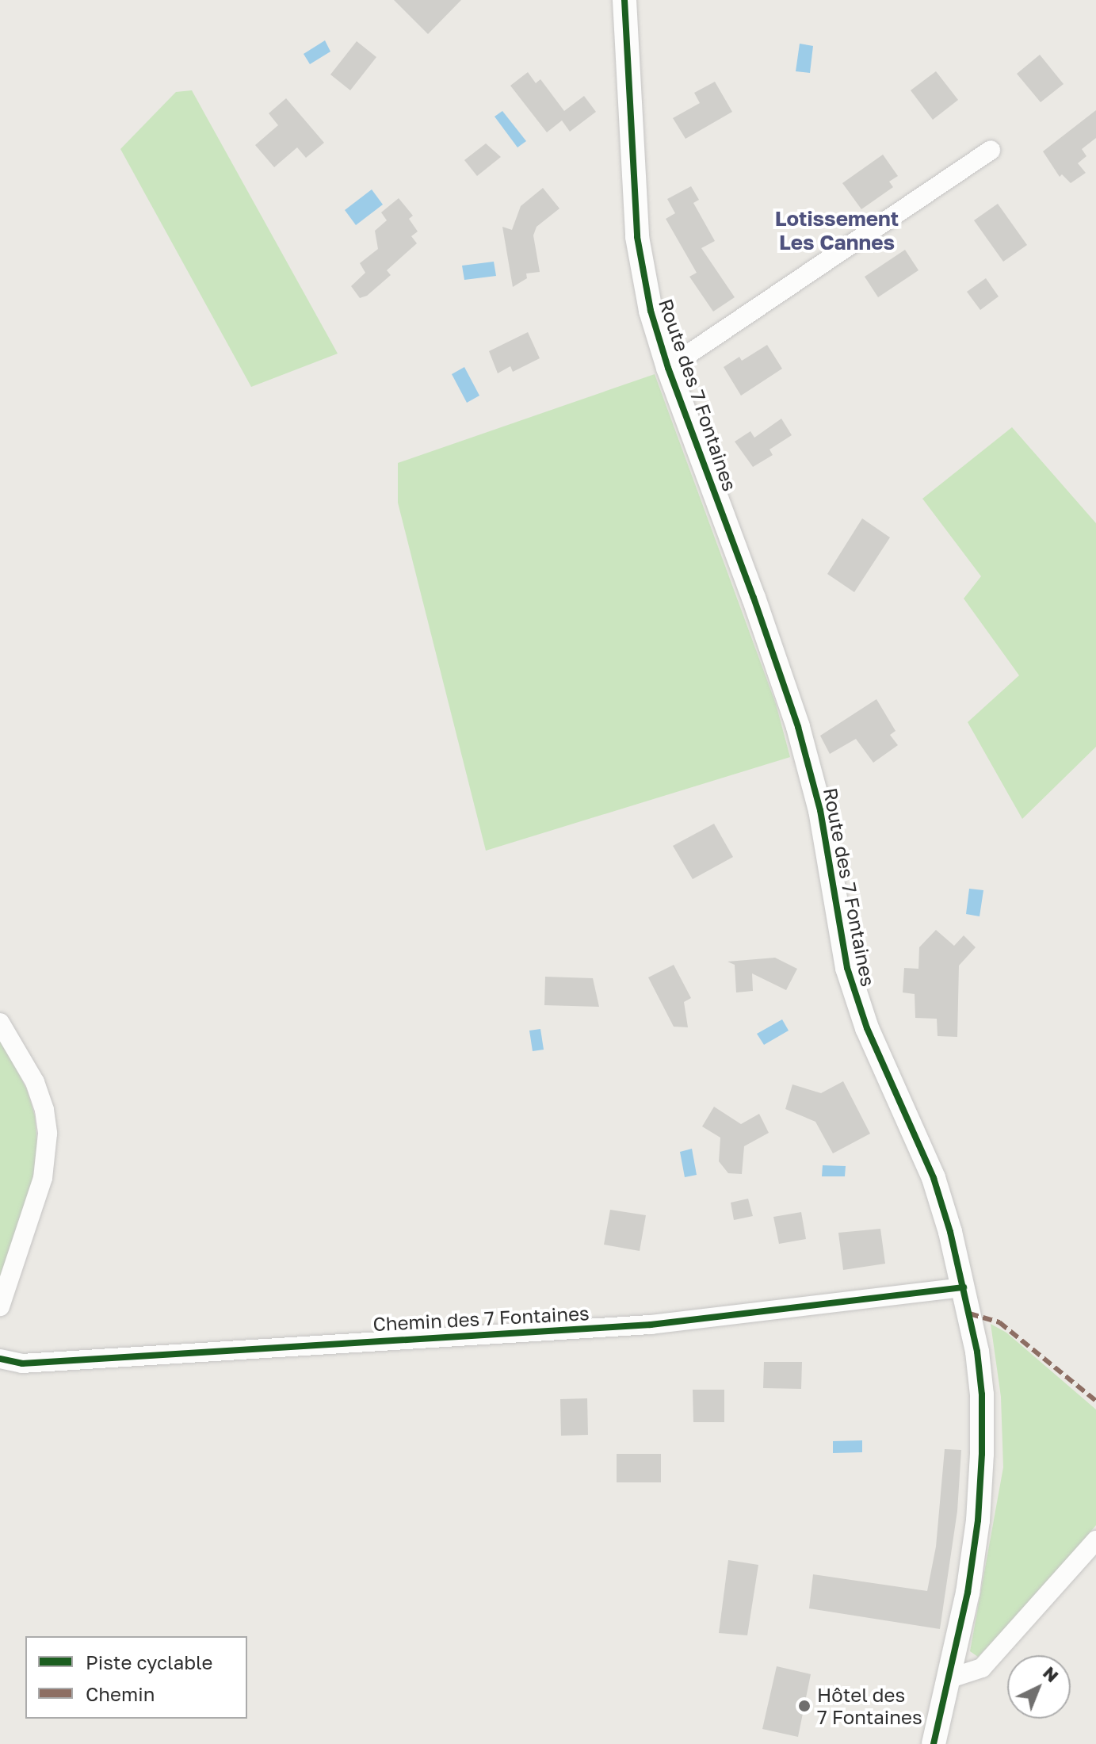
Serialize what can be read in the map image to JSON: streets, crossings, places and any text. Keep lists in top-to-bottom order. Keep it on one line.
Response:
{"streets":{"street":["Route des 7 Fontaines","Chemin des 7 Fontaines"]},"crossings":[["Route des 7 Fontaines","Chemin des 7 Fontaines"]],"districts":["Lotissement Les Cannes"],"places":["Hôtel des 7 Fontaines"],"legend":["Piste cyclable","Chemin"],"north":"top right"}
